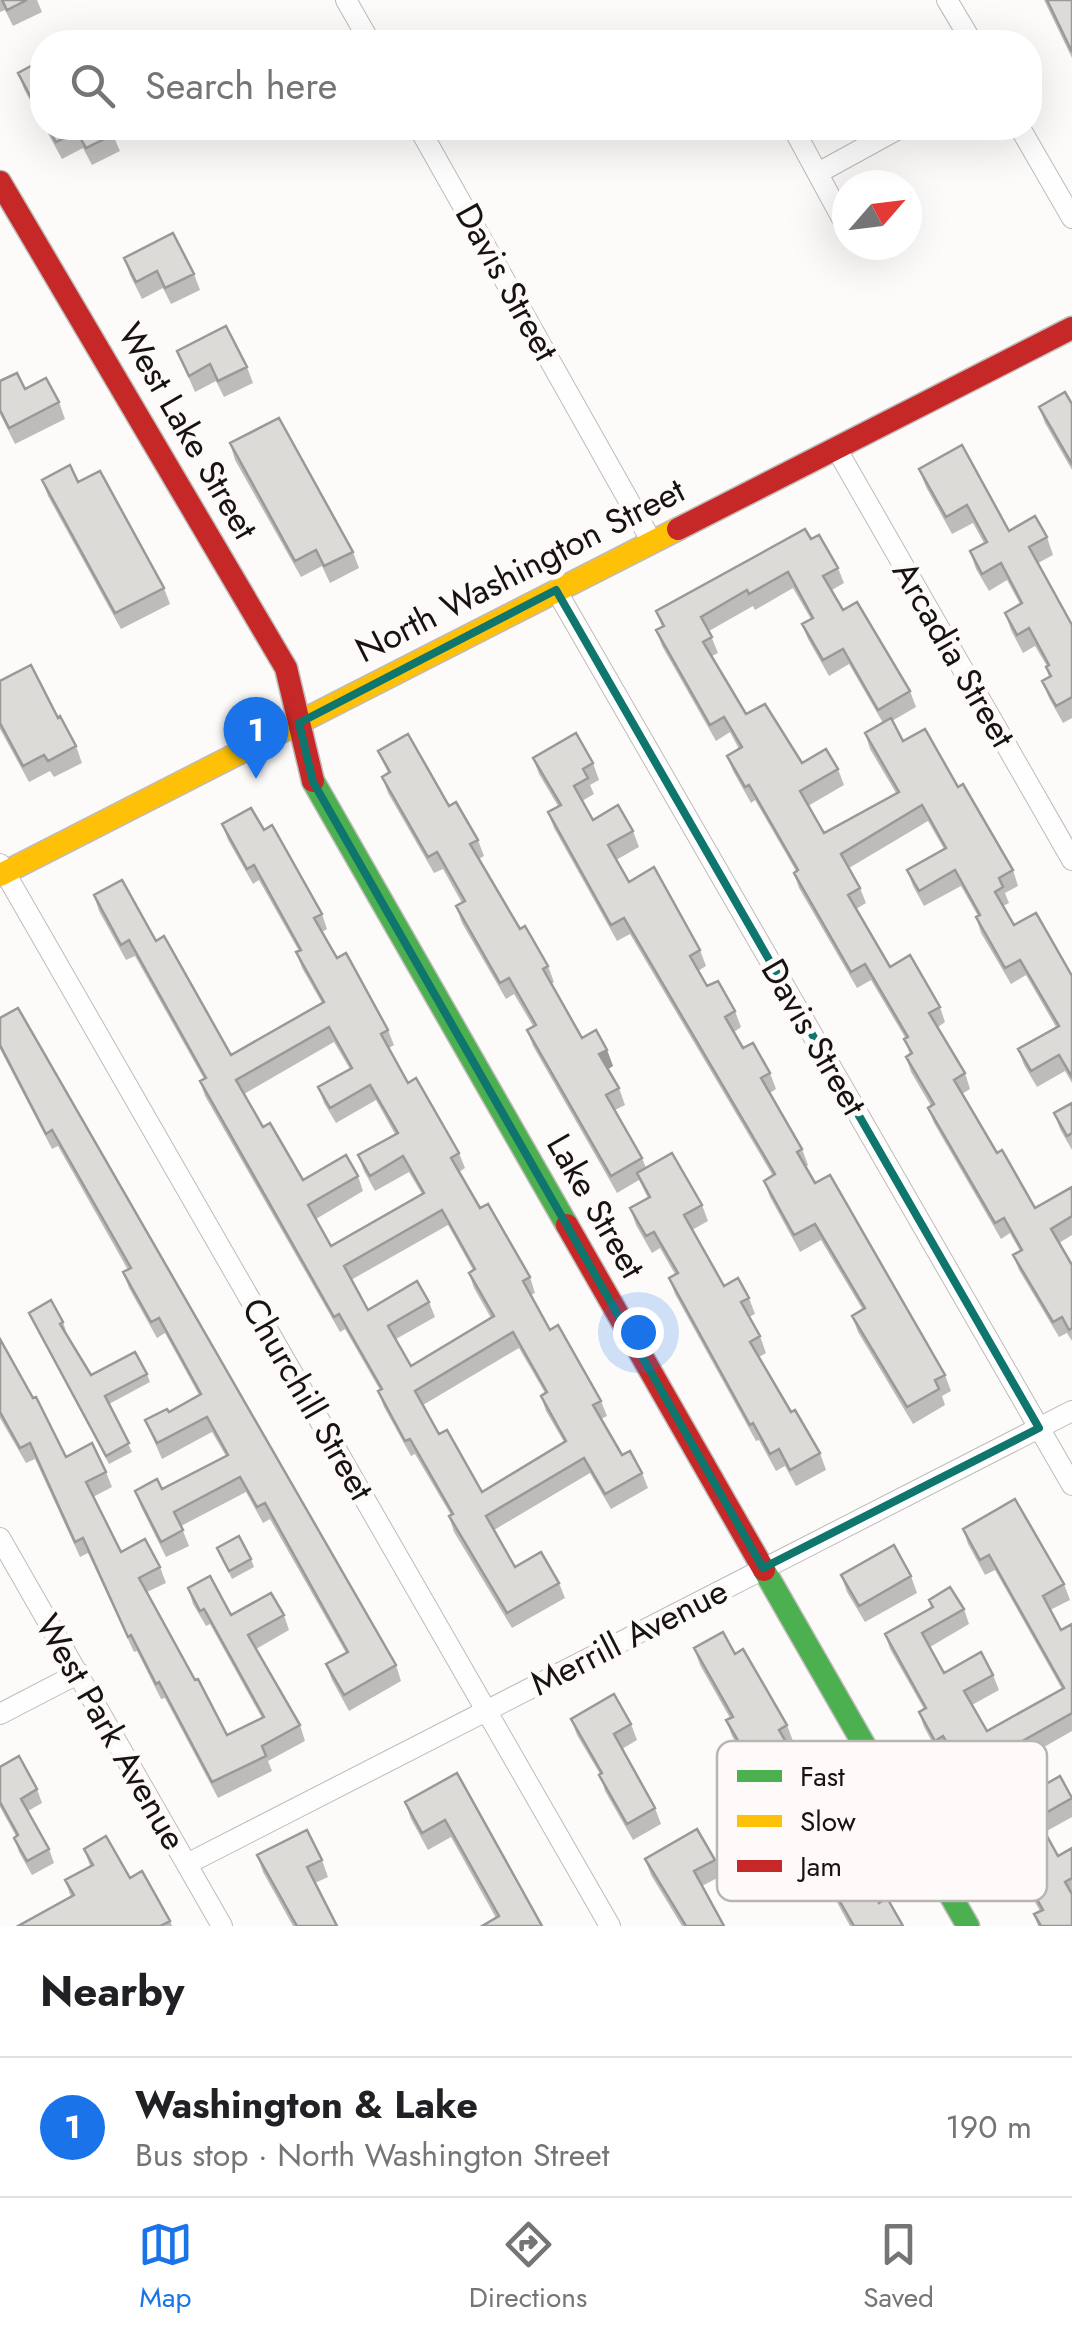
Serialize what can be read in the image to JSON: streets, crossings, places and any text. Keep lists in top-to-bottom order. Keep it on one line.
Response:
{"streets":{"street":["Davis Street","West Lake Street","North Washington Street","Arcadia Street","Lake Street","Churchill Street","Merrill Avenue","West Park Avenue"]},"crossings":[["Davis Street","North Washington Street"],["Davis Street","Merrill Avenue"],["West Lake Street","North Washington Street"],["West Lake Street","Lake Street"],["North Washington Street","Arcadia Street"],["North Washington Street","Lake Street"],["North Washington Street","Churchill Street"],["Lake Street","Merrill Avenue"],["Churchill Street","Merrill Avenue"],["Merrill Avenue","West Park Avenue"]],"legend":["Fast","Slow","Jam"],"north":"top right","page":{"search":"Search here","pins":"1","heading":"Nearby","list":[{"mark":"1","name":"Washington & Lake","note":"Bus stop · North Washington Street","value":"190 m"}],"nav":["Map","Directions","Saved"]}}
